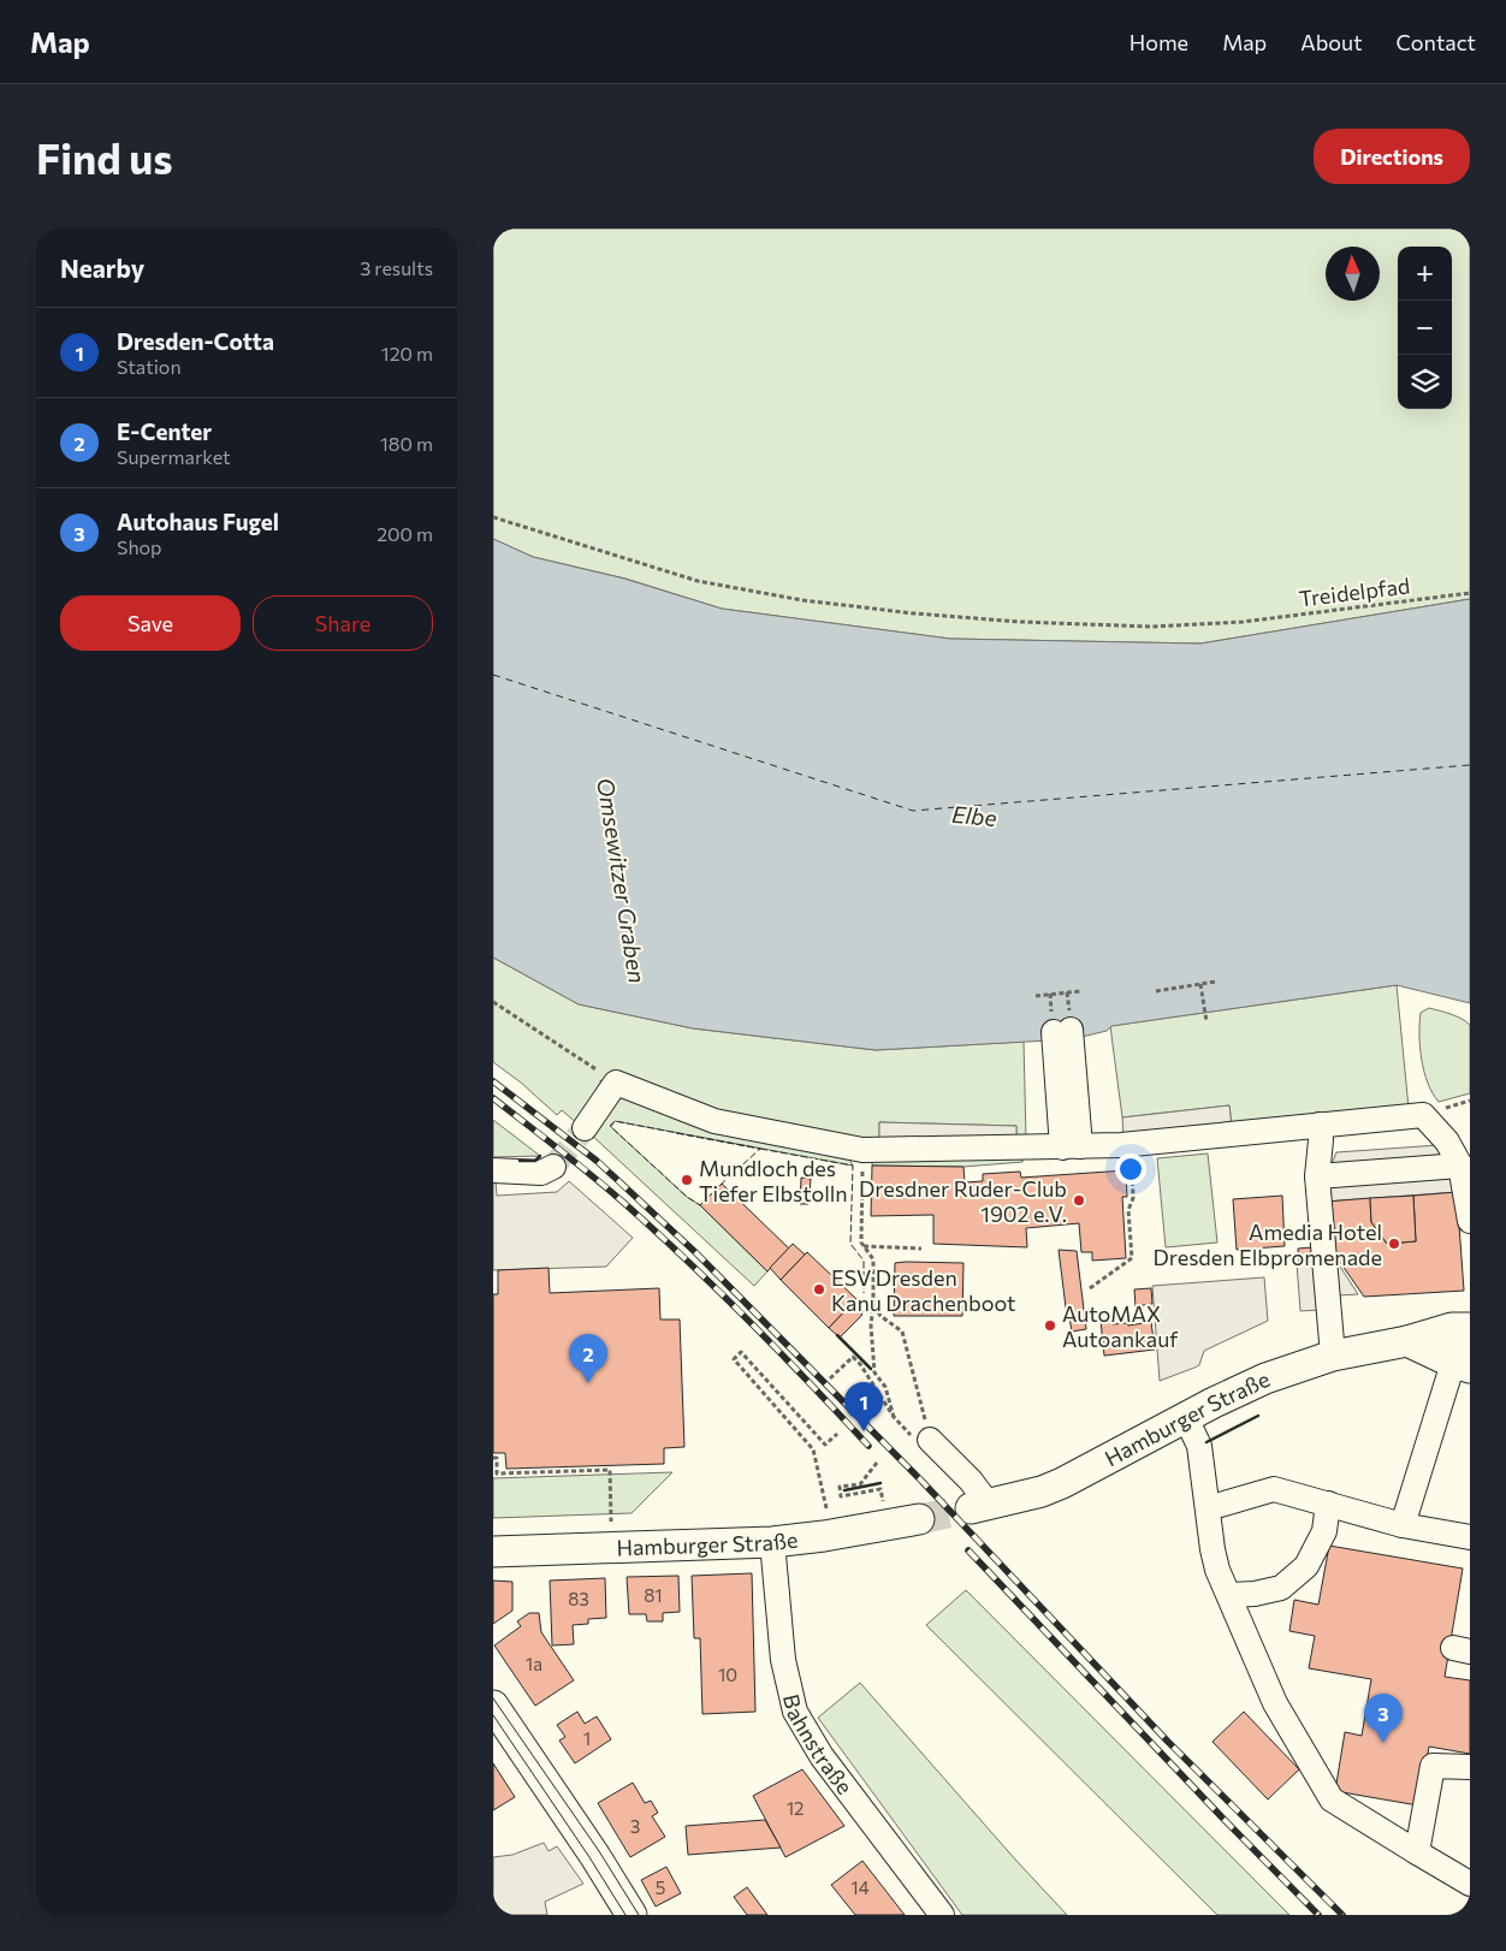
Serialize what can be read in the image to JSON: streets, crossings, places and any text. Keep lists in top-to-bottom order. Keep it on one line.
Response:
{"streets":{"main road":["Hamburger Straße"],"street":["Bahnstraße"],"path":["Treidelpfad"]},"crossings":[["Hamburger Straße","Bahnstraße"]],"water":["Elbe","Omsewitzer Graben"],"places":["Mundloch des Tiefer Elbstolln","Dresdner Ruder-Club 1902 e.V.","Amedia Hotel Dresden Elbpromenade","ESV Dresden Kanu Drachenboot","AutoMAX Autoankauf"],"house_numbers":["81","83","1a","10","1","12","3","5","14"],"north":"top","page":{"header":"Map","nav":["Home","Map","About","Contact"],"buttons":["Directions",["Save","Share"]],"title":"Find us","heading":["Nearby","3 results"],"map_buttons":["+","−"],"list":[{"mark":"1","name":"Dresden-Cotta","note":"Station","value":"120 m"},{"mark":"2","name":"E-Center","note":"Supermarket","value":"180 m"},{"mark":"3","name":"Autohaus Fugel","note":"Shop","value":"200 m"}],"pins":["2","1","3"]}}
